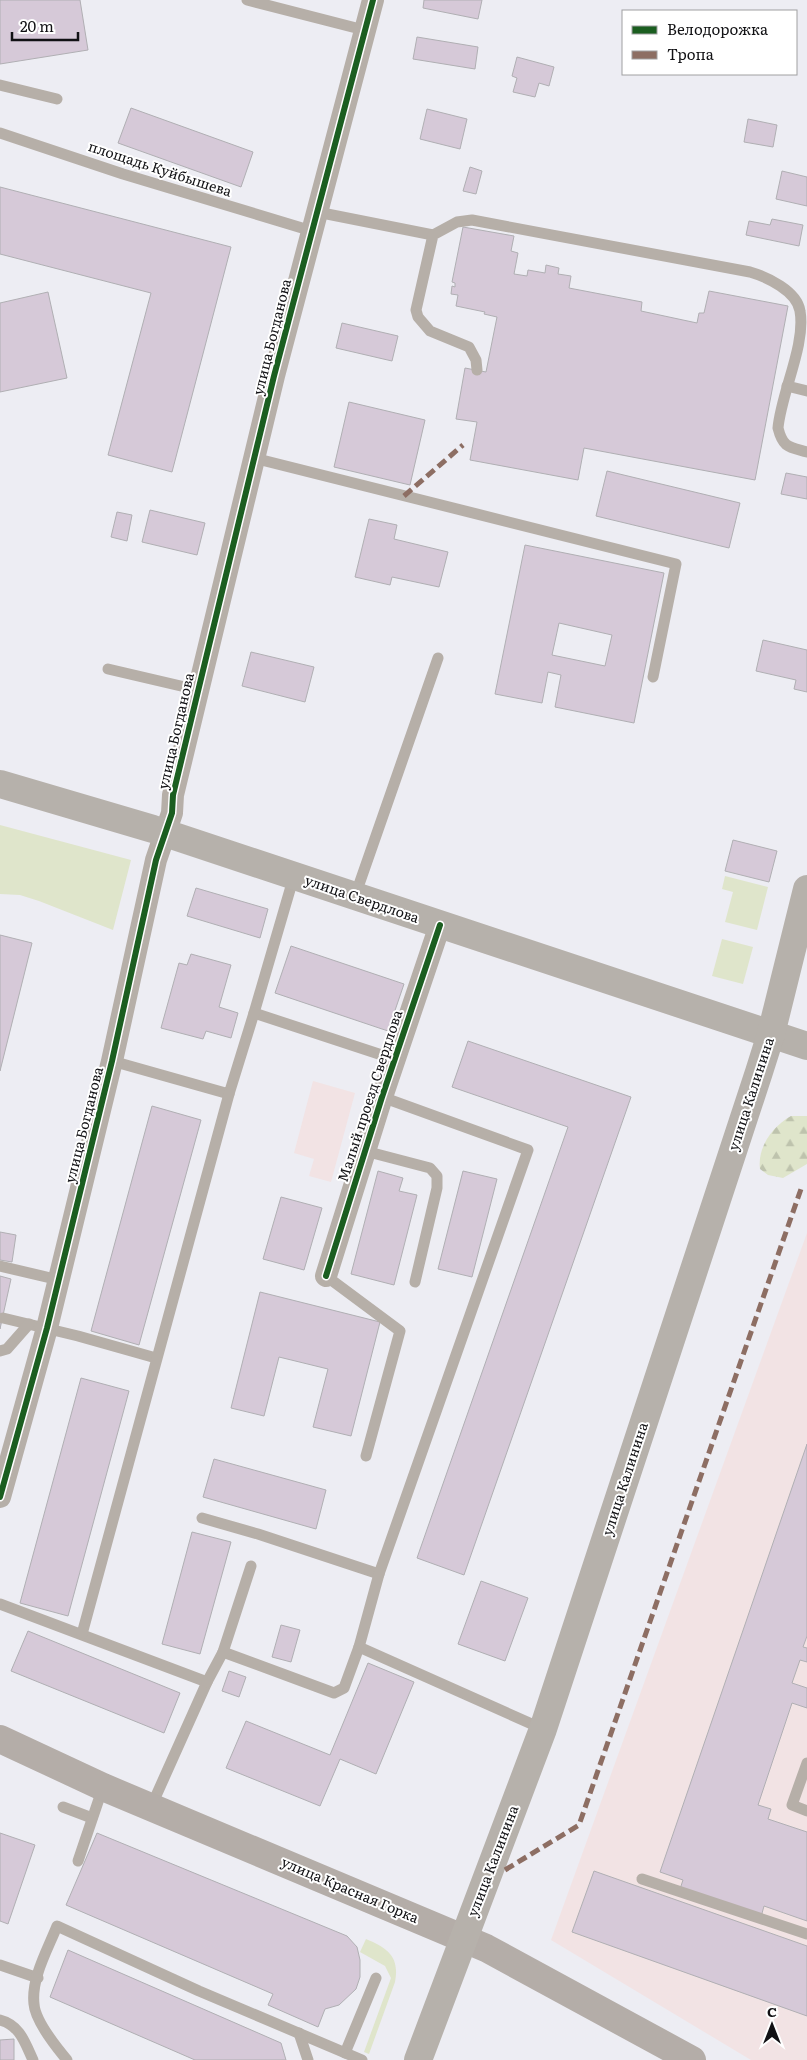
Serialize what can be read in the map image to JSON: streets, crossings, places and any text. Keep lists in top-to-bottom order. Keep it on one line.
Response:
{"streets":{"main road":["улица Свердлова","улица Калинина","улица Красная Горка"],"street":["улица Богданова","Малый проезд Свердлова"],"lane":["площадь Куйбышева"]},"crossings":[["площадь Куйбышева","улица Богданова"],["улица Богданова","улица Свердлова"],["улица Свердлова","улица Калинина"],["улица Свердлова","Малый проезд Свердлова"],["улица Калинина","улица Красная Горка"]],"legend":["Велодорожка","Тропа"],"scale_bar":"20 m","north":"top"}
